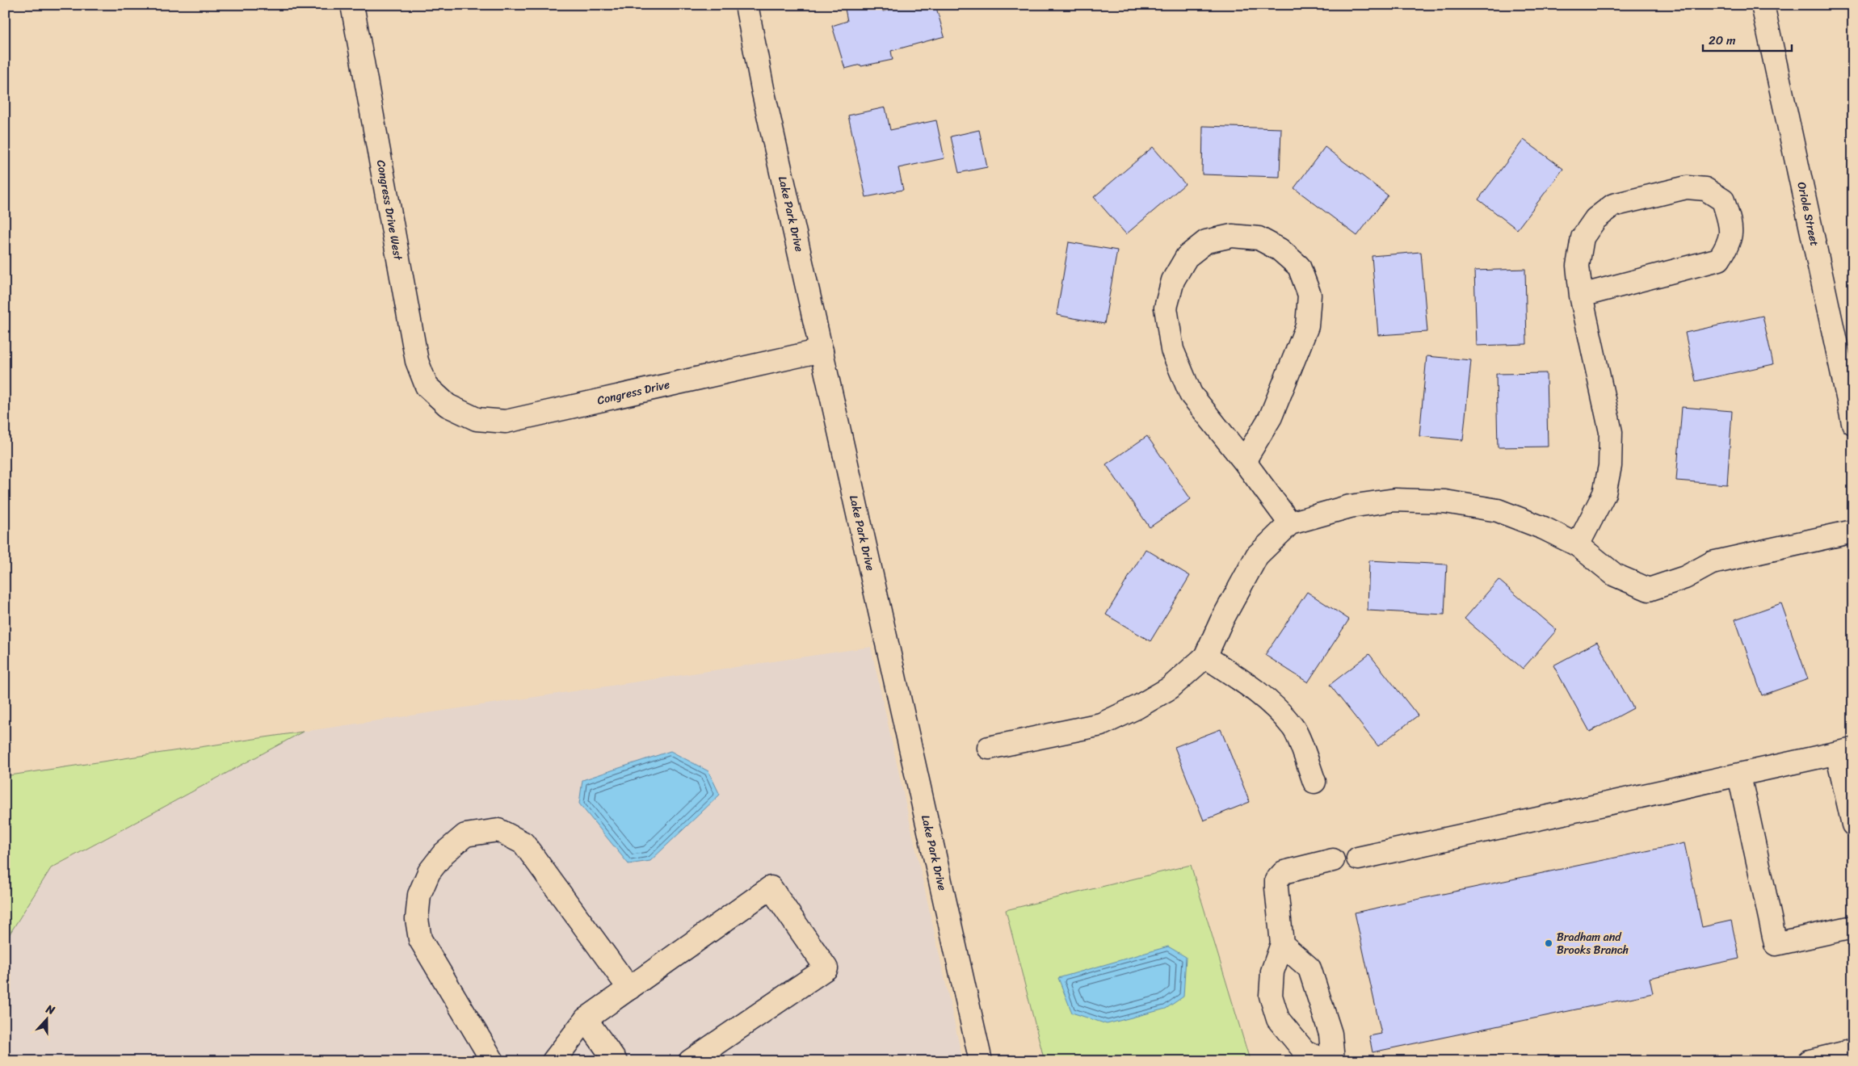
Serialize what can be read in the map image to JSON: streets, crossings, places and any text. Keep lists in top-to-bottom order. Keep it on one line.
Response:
{"streets":{"street":["Congress Drive West","Lake Park Drive","Oriole Street","Congress Drive"]},"crossings":[["Congress Drive West","Congress Drive"],["Lake Park Drive","Congress Drive"]],"places":["Bradham and Brooks Branch"],"scale_bar":"20 m","north":"top"}
